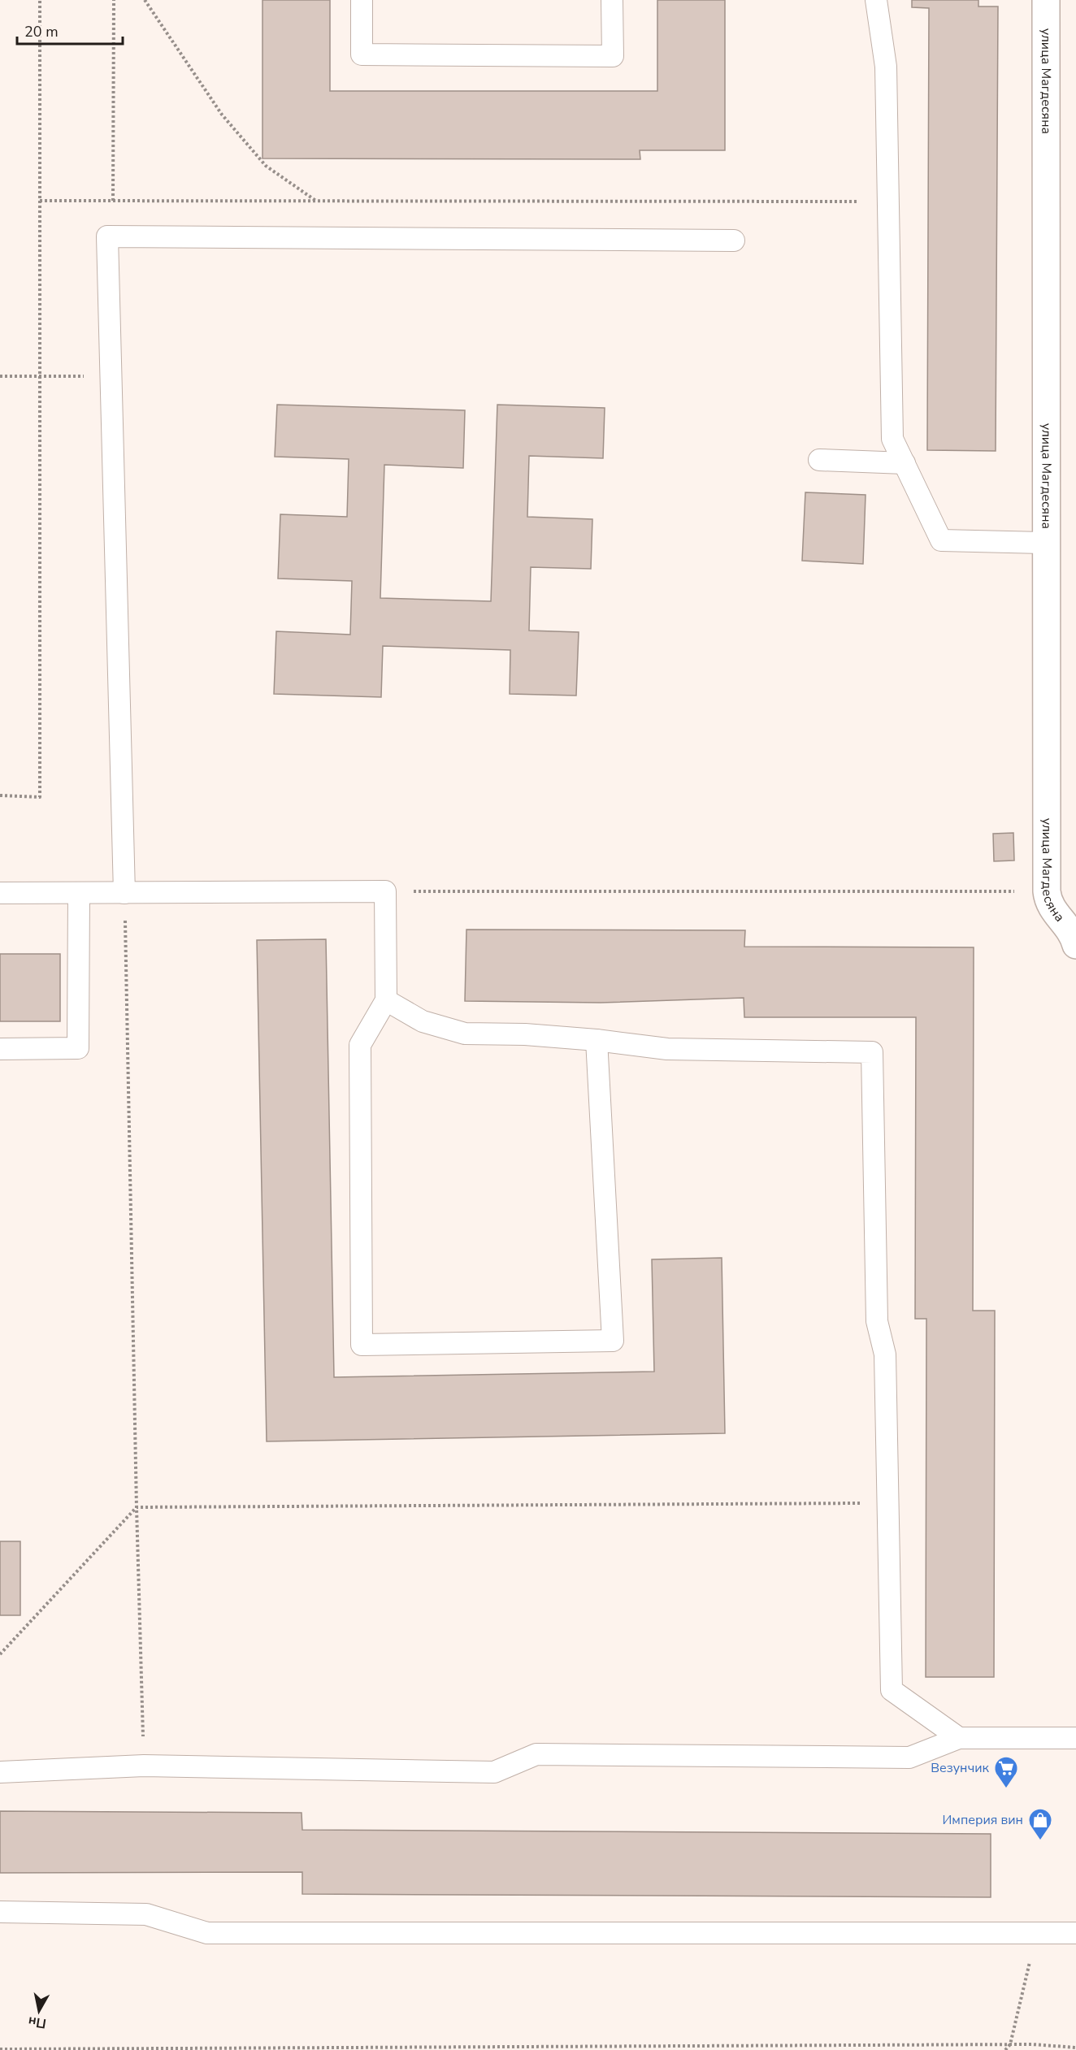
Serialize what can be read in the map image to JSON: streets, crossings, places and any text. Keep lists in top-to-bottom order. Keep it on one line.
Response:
{"streets":{"street":["улица Магдесяна"]},"places":{"supermarket":["Везунчик"],"shop":["Империя вин"]},"scale_bar":"20 m","north":"bottom"}
